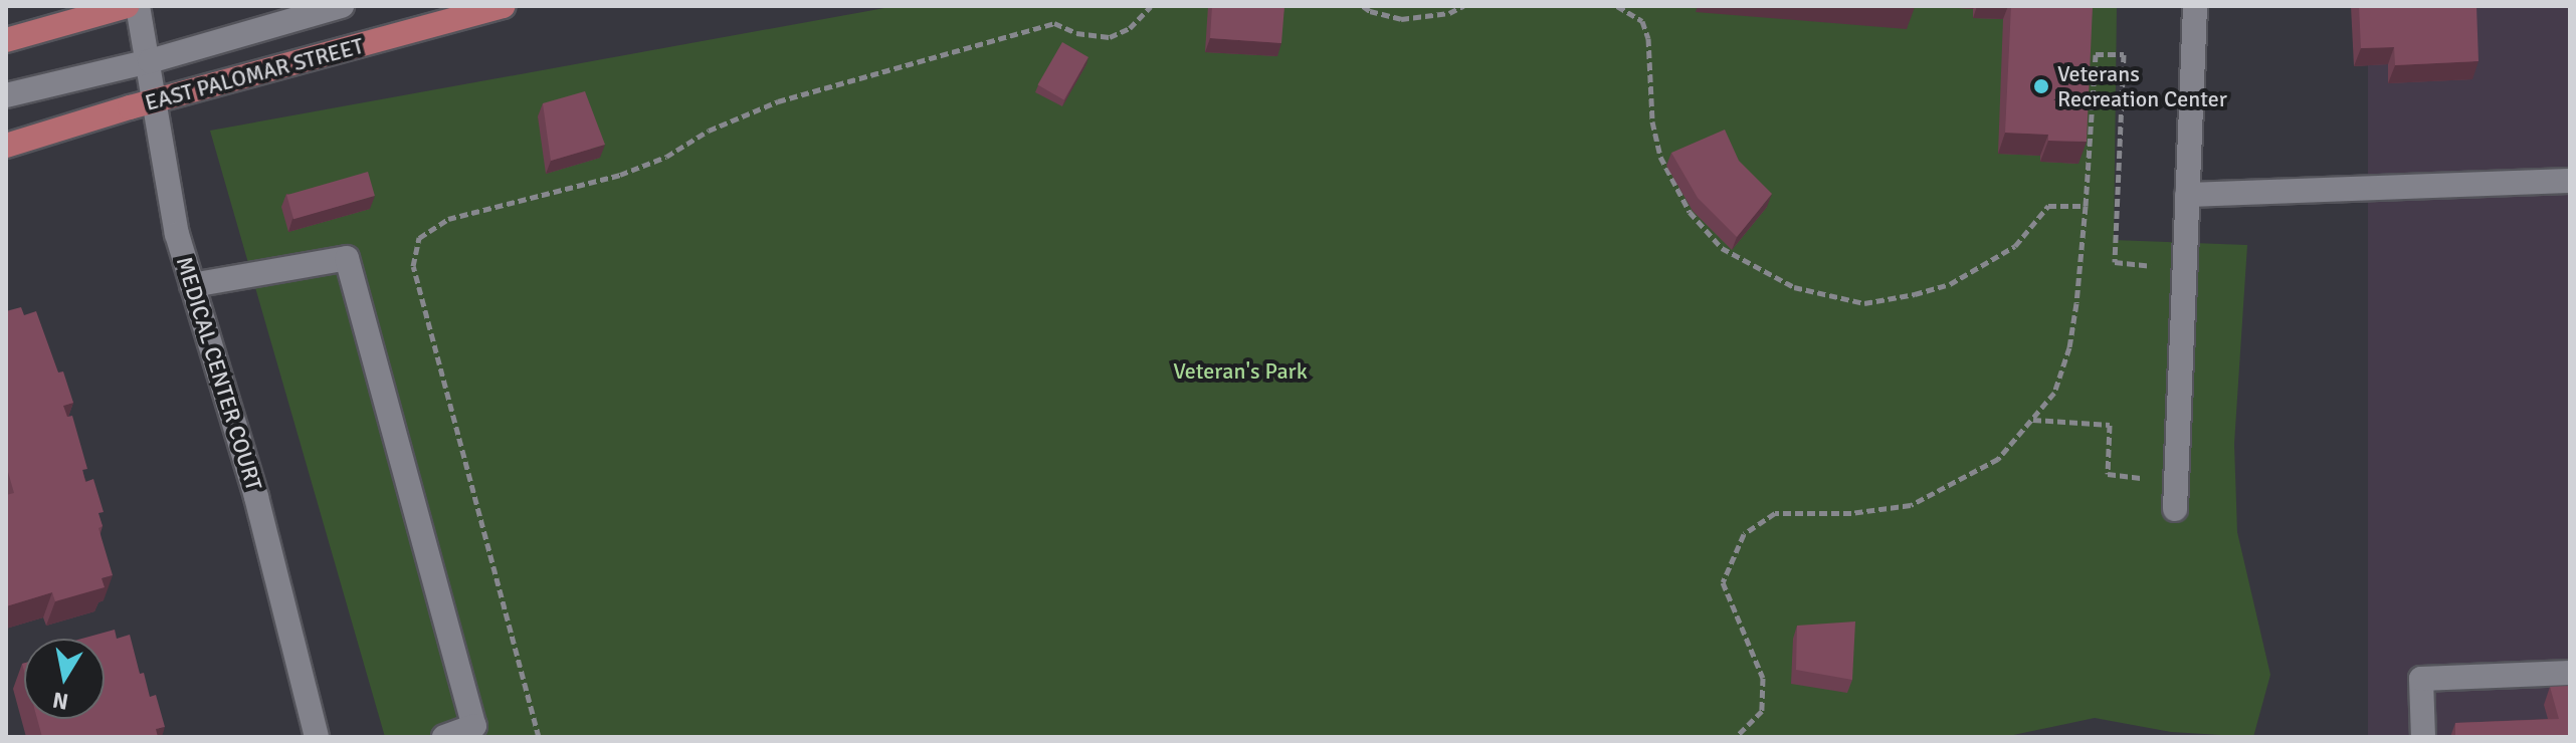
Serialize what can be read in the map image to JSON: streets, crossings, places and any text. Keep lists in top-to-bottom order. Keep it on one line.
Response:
{"streets":{"main road":["EAST PALOMAR STREET"],"street":["MEDICAL CENTER COURT"]},"crossings":[["EAST PALOMAR STREET","MEDICAL CENTER COURT"]],"parks":["Veteran's Park"],"places":["Veterans Recreation Center"],"north":"bottom"}
